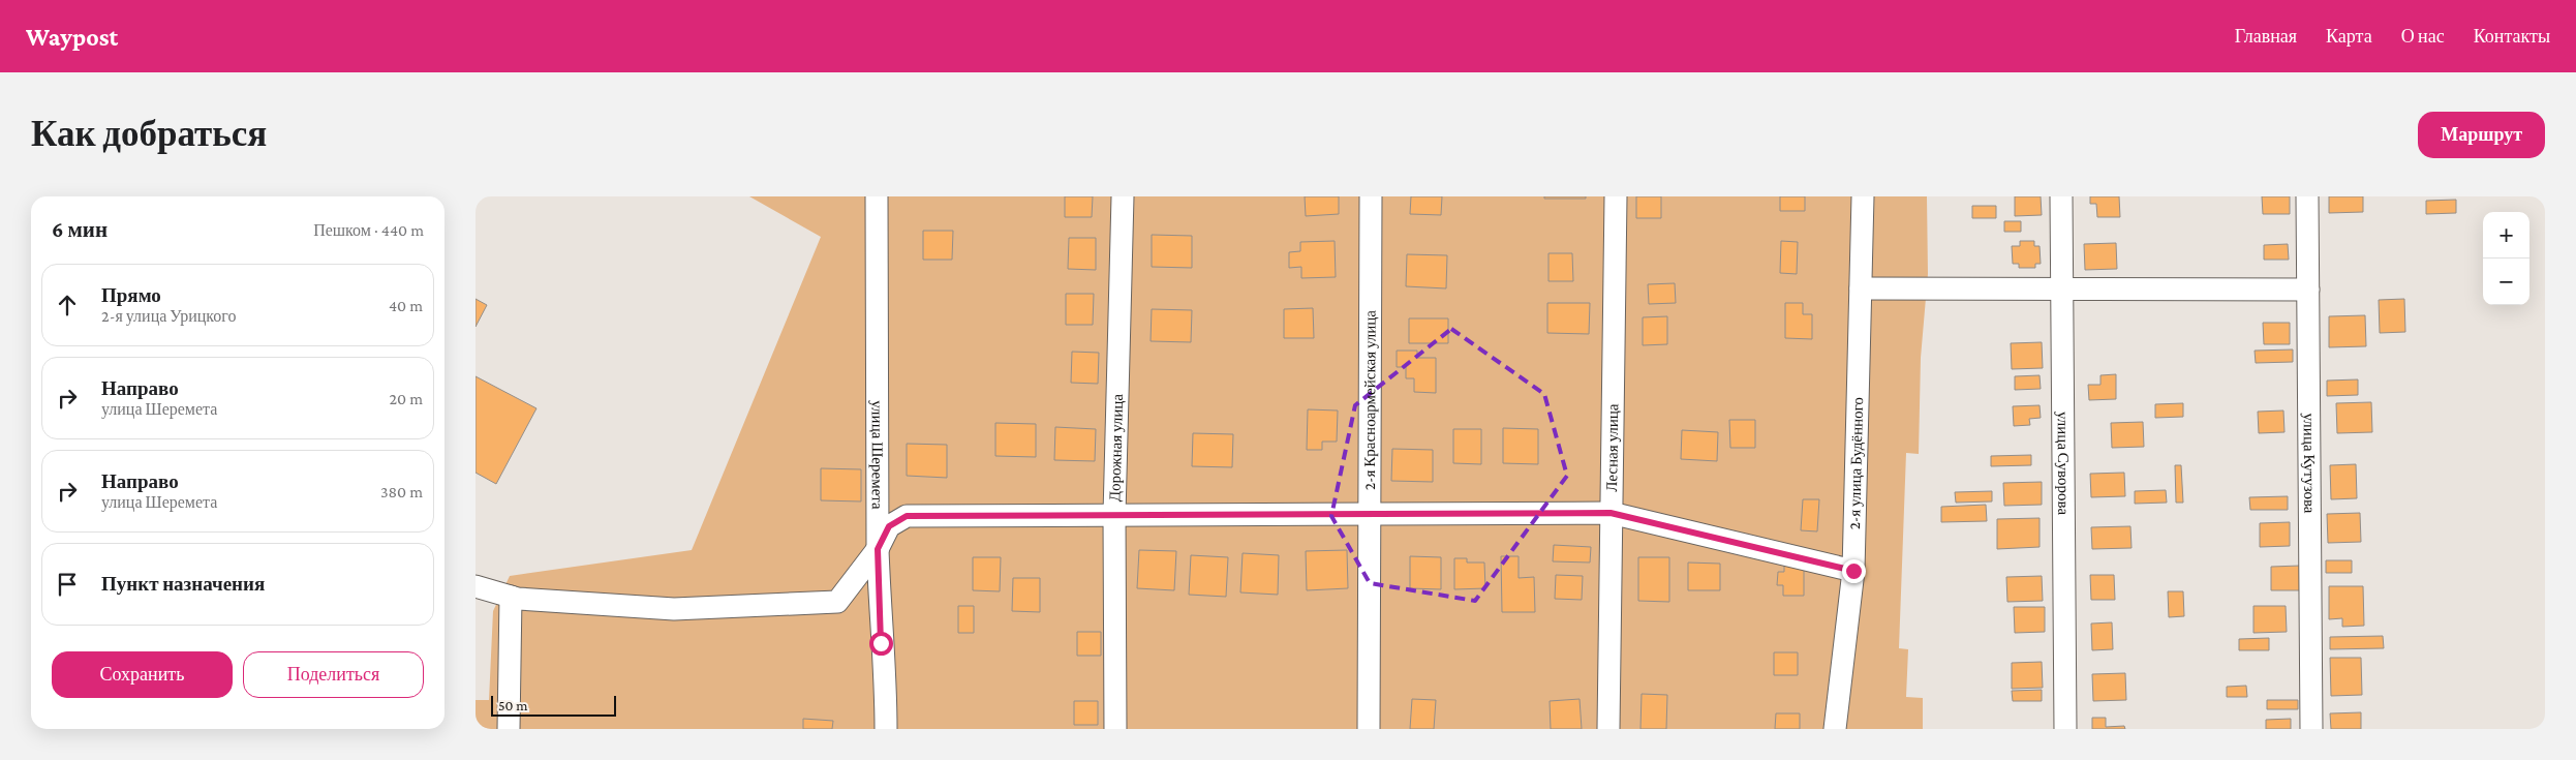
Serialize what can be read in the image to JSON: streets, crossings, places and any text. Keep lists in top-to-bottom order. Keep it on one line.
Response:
{"streets":{"street":["2-я Красноармейская улица","Дорожная улица","Лесная улица","улица Шеремета","2-я улица Будённого","улица Суворова","улица Кутузова"]},"crossings":[["2-я Красноармейская улица","улица Шеремета"],["Дорожная улица","улица Шеремета"],["Лесная улица","улица Шеремета"],["улица Шеремета","2-я улица Будённого"]],"scale_bar":"50 m","page":{"header":"Waypost","nav":["Главная","Карта","О нас","Контакты"],"buttons":["Маршрут",["Сохранить","Поделиться"]],"title":"Как добраться","heading":["6 мин","Пешком · 440 m"],"map_buttons":["+","−"],"list":[["Прямо","2-я улица Урицкого","40 m"],["Направо","улица Шеремета","20 m"],["Направо","улица Шеремета","380 m"],"Пункт назначения"],"scale":"50 m"}}
